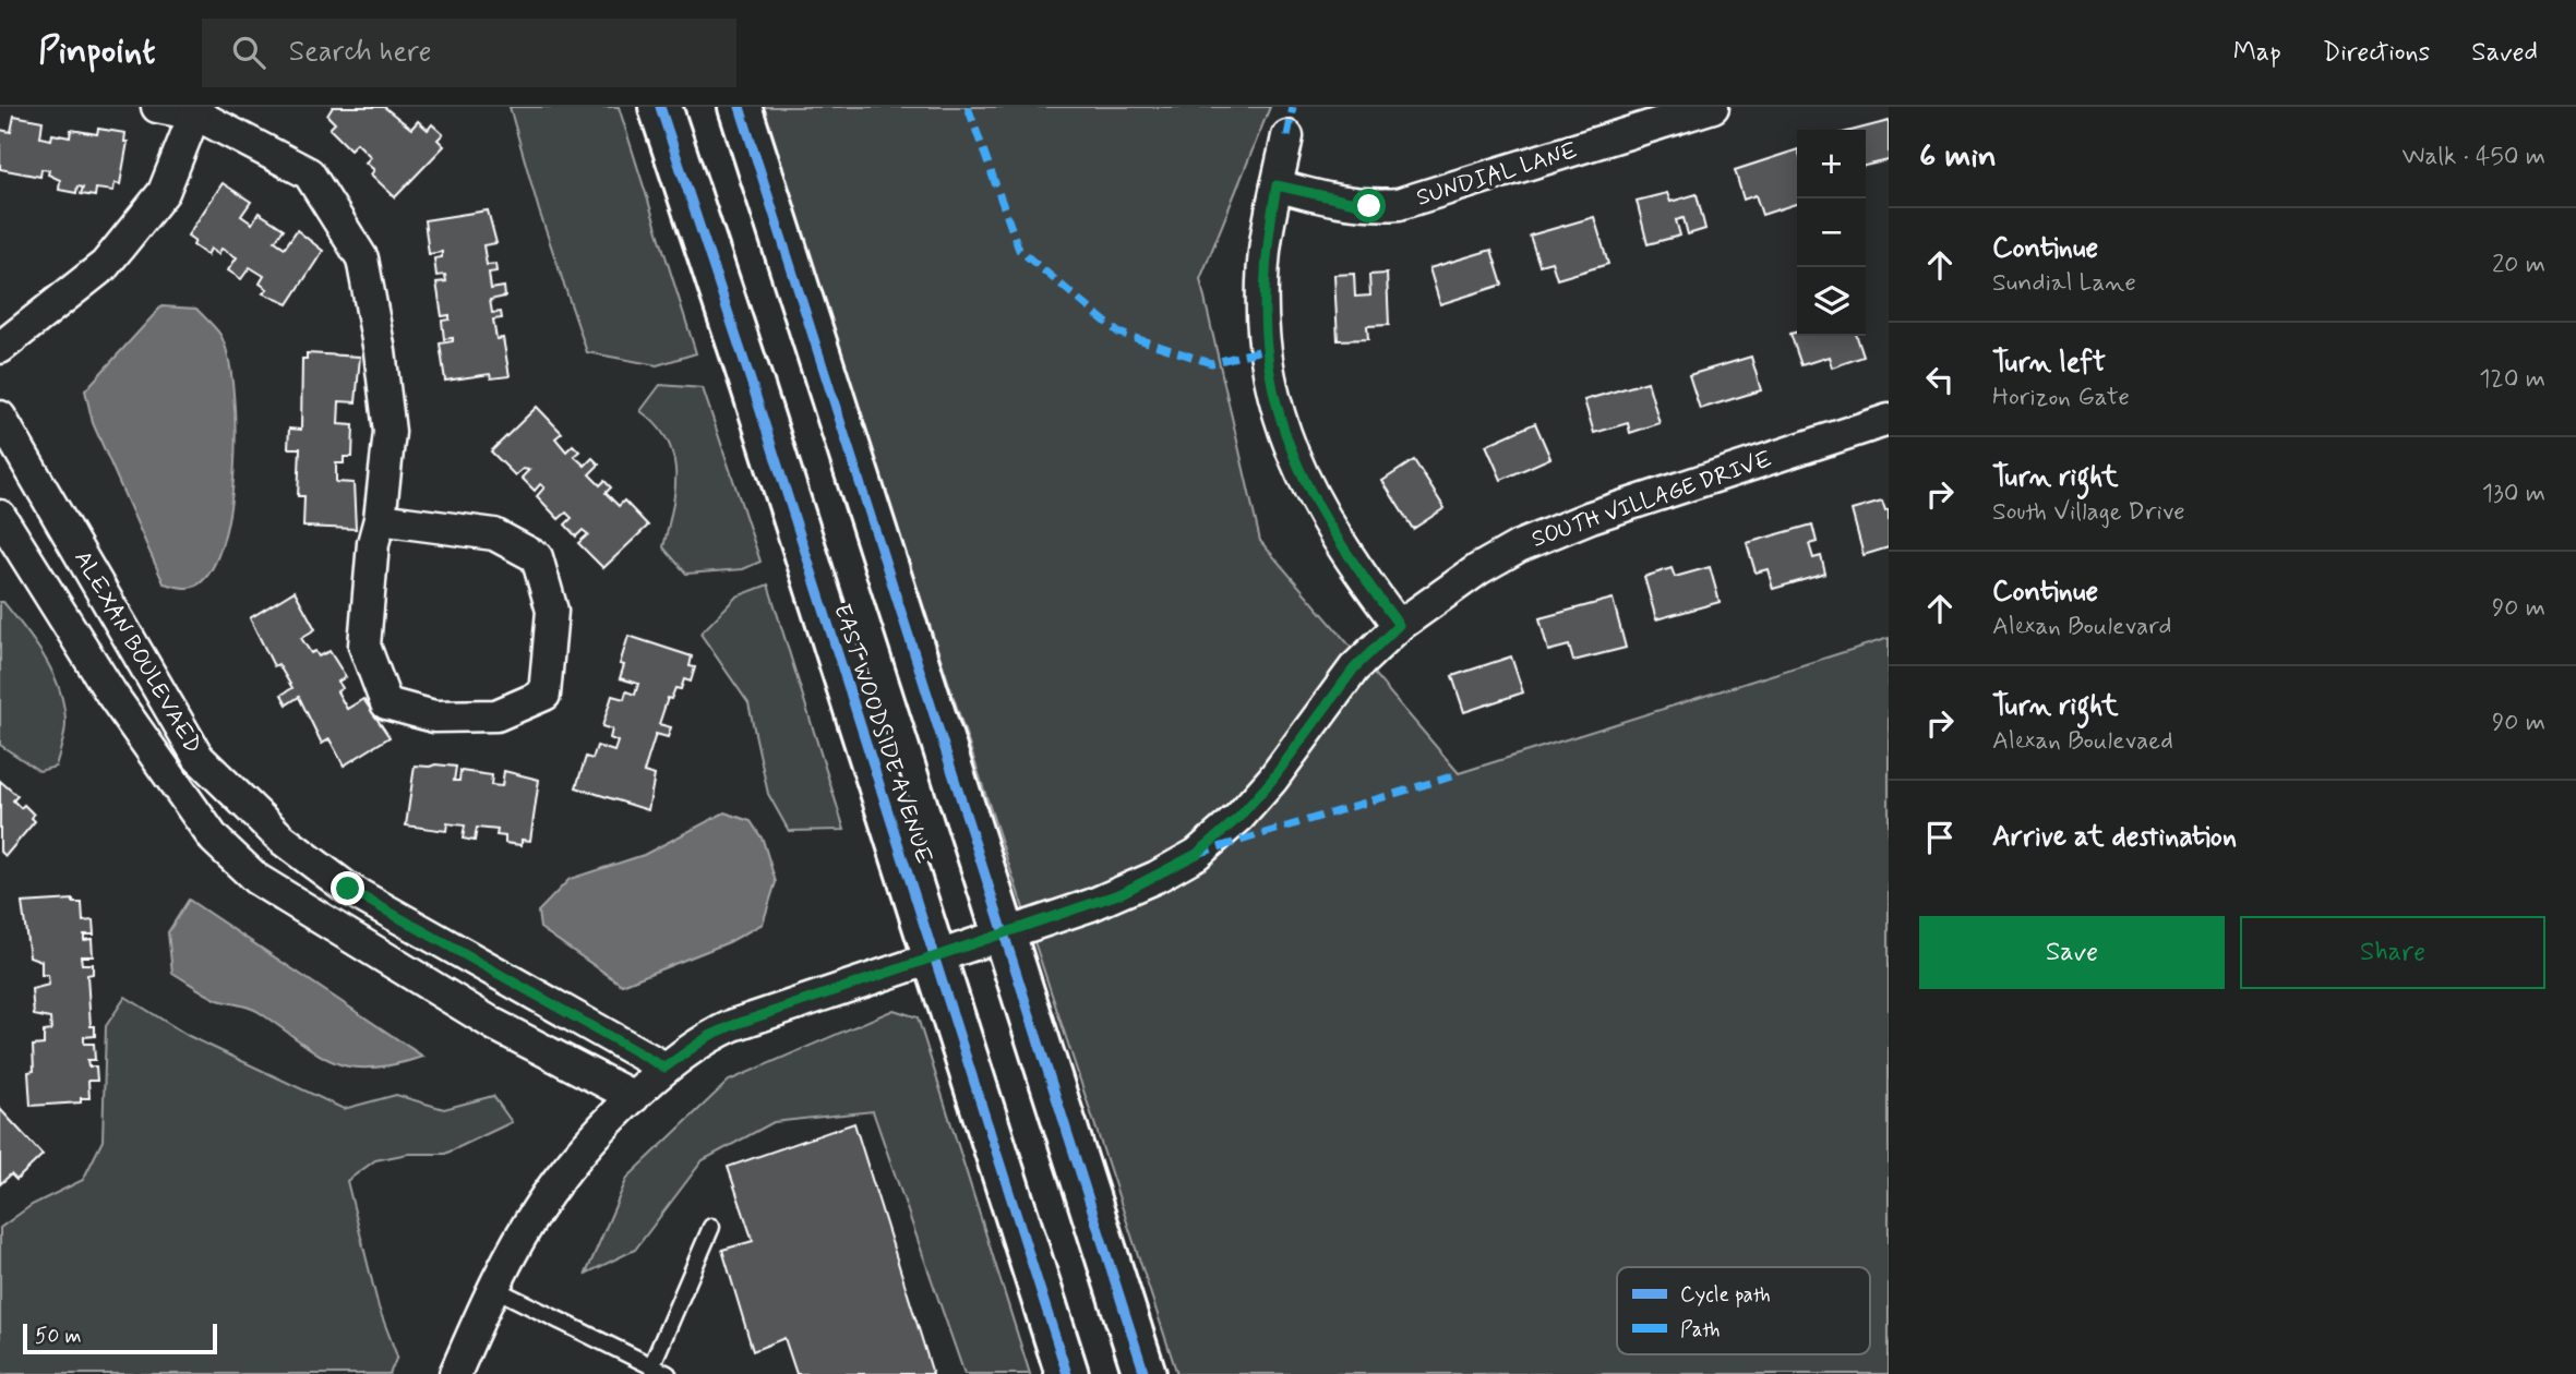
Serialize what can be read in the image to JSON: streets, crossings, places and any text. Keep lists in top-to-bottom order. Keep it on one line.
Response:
{"streets":{"main road":["EAST WOODSIDE AVENUE"],"street":["SUNDIAL LANE","SOUTH VILLAGE DRIVE","ALEXAN BOULEVAED"]},"crossings":[["SOUTH VILLAGE DRIVE","ALEXAN BOULEVAED"],["SOUTH VILLAGE DRIVE","EAST WOODSIDE AVENUE"]],"legend":["Cycle path","Path"],"scale_bar":"50 m","page":{"header":"Pinpoint","search":"Search here","nav":["Map","Directions","Saved"],"heading":["6 min","Walk · 450 m"],"map_buttons":["+","−"],"list":[["Continue","Sundial Lane","20 m"],["Turn left","Horizon Gate","120 m"],["Turn right","South Village Drive","130 m"],["Continue","Alexan Boulevard","90 m"],["Turn right","Alexan Boulevaed","90 m"],"Arrive at destination"],"buttons":["Save","Share"],"scale":"50 m"}}
